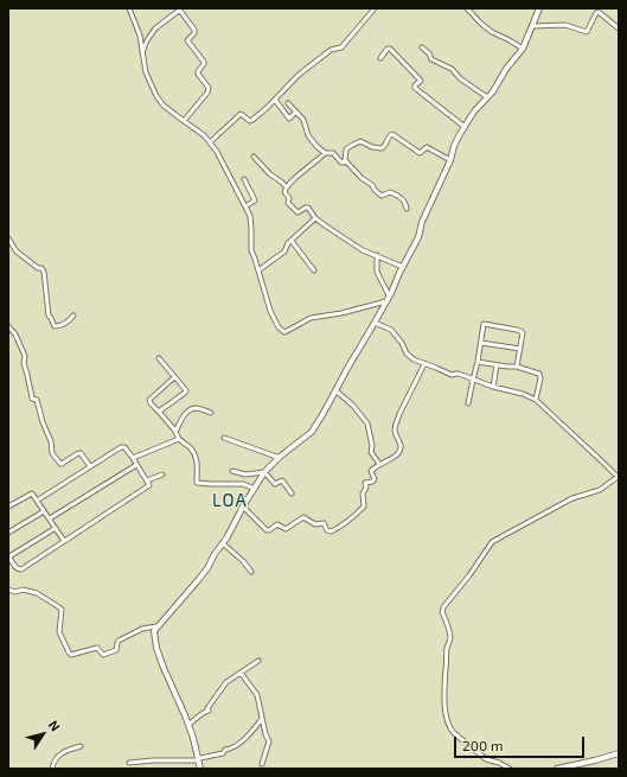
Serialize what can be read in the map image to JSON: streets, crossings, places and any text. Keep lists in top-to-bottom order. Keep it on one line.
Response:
{"districts":["LOA"],"scale_bar":"200 m","north":"top right"}
